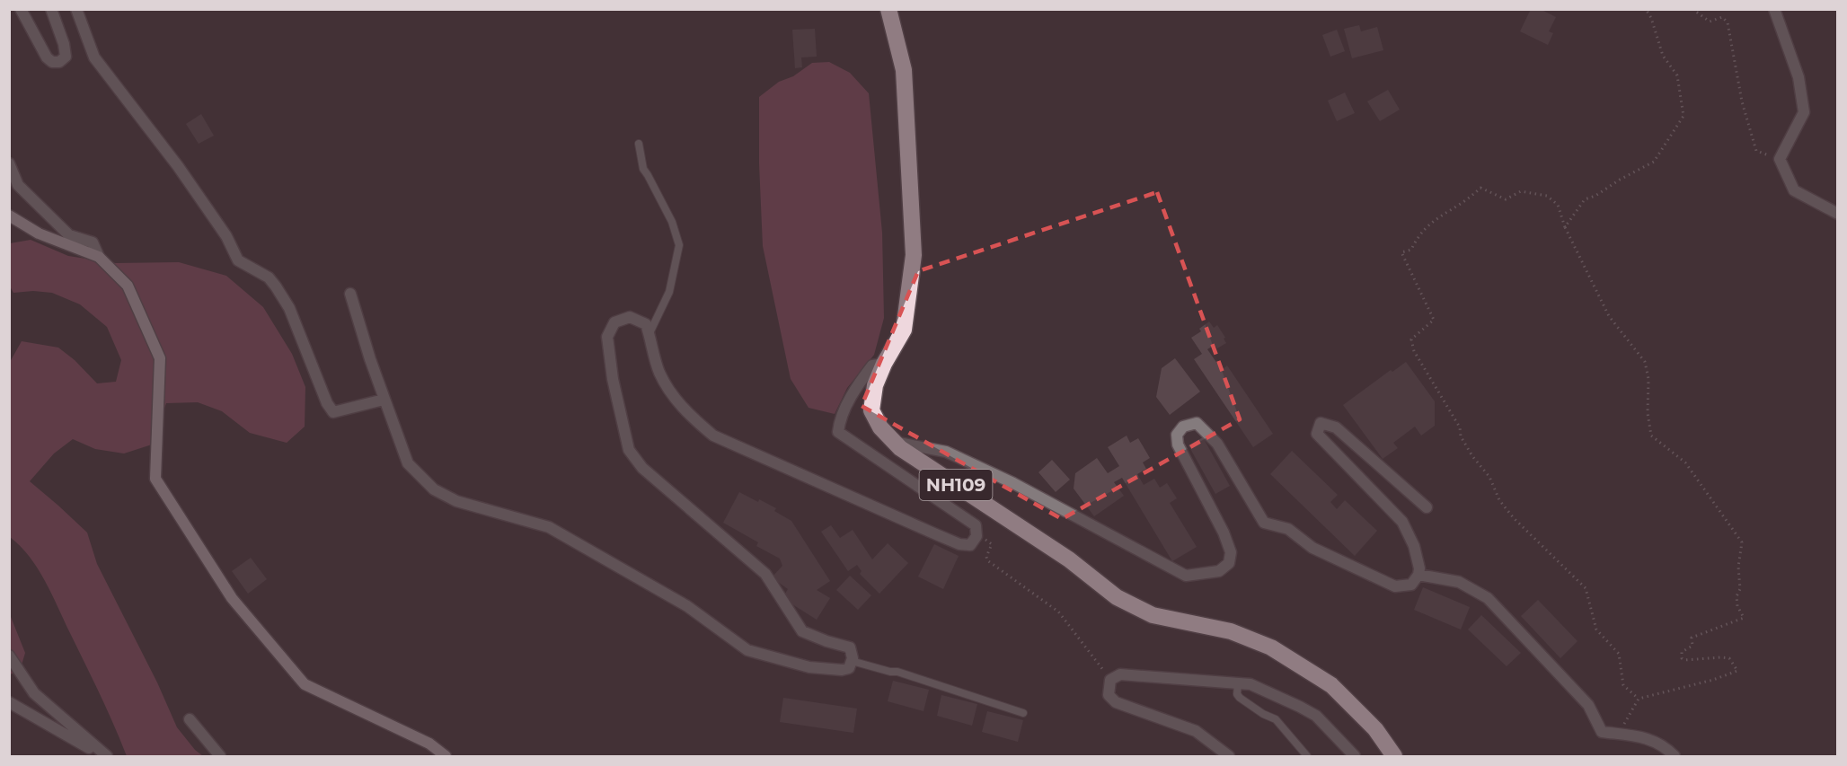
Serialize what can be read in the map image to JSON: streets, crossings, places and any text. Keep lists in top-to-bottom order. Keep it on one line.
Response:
{"streets":{"highway":["NH109"]}}
